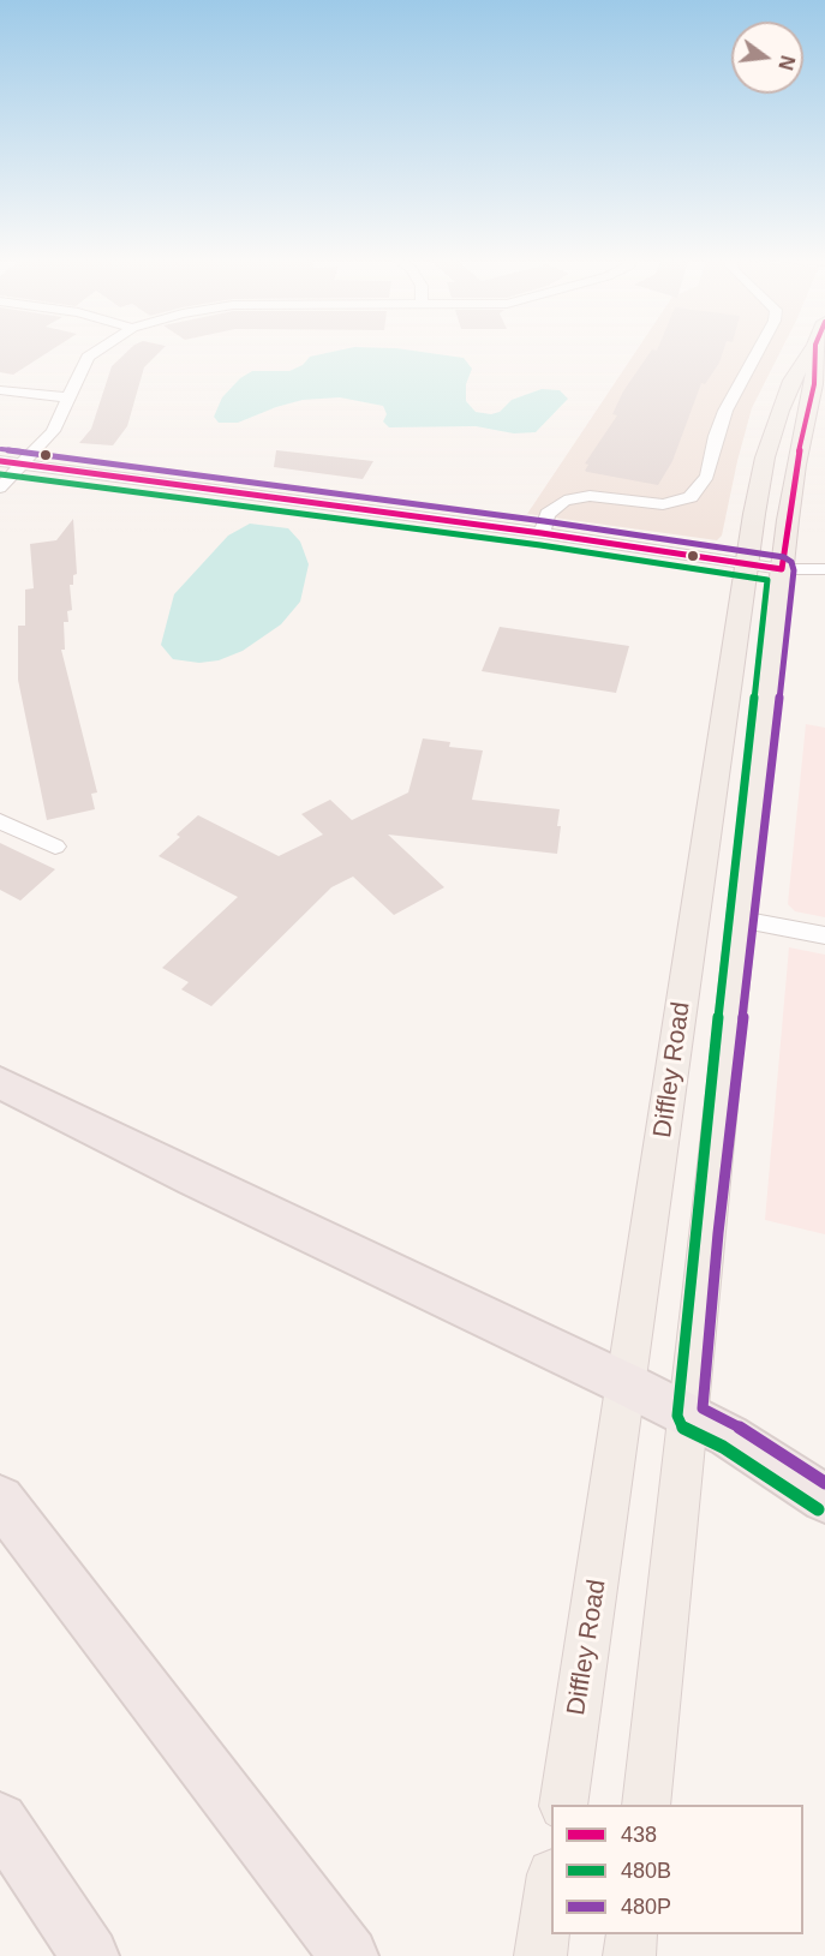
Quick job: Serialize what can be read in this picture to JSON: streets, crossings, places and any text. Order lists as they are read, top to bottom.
{
  "streets": {
    "main road": ["Diffley Road"]
  },
  "lines": ["transit line 438", "transit line 480P", "transit line 480B"],
  "legend": ["438", "480B", "480P"],
  "north": "right"
}
